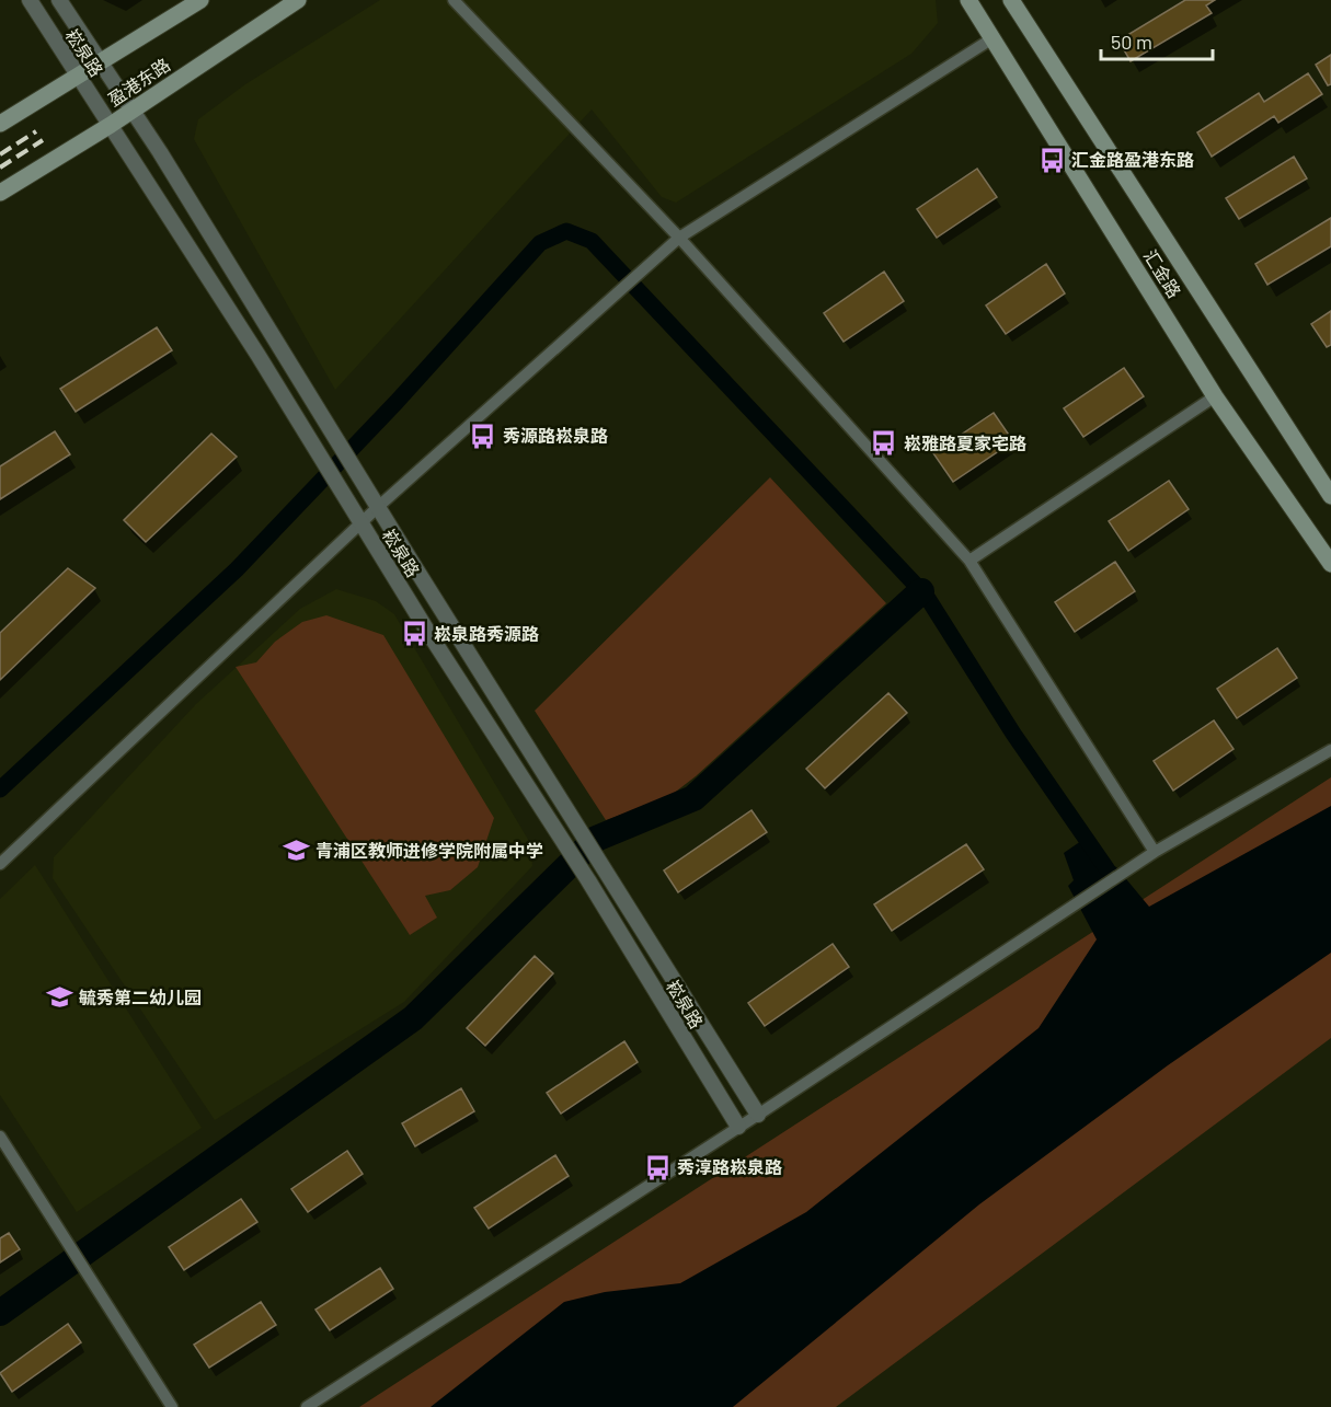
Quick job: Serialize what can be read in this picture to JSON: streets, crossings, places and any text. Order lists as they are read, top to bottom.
{
  "streets": {
    "main road": ["盈港东路", "汇金路"],
    "street": ["崧泉路"]
  },
  "crossings": [
    ["崧泉路", "盈港东路"]
  ],
  "places": {
    "bus stop": [
      "汇金路盈港东路",
      "秀源路崧泉路",
      "崧雅路夏家宅路",
      "崧泉路秀源路",
      "秀淳路崧泉路"
    ],
    "school or university": ["青浦区教师进修学院附属中学", "毓秀第二幼儿园"]
  },
  "scale_bar": "50 m"
}
